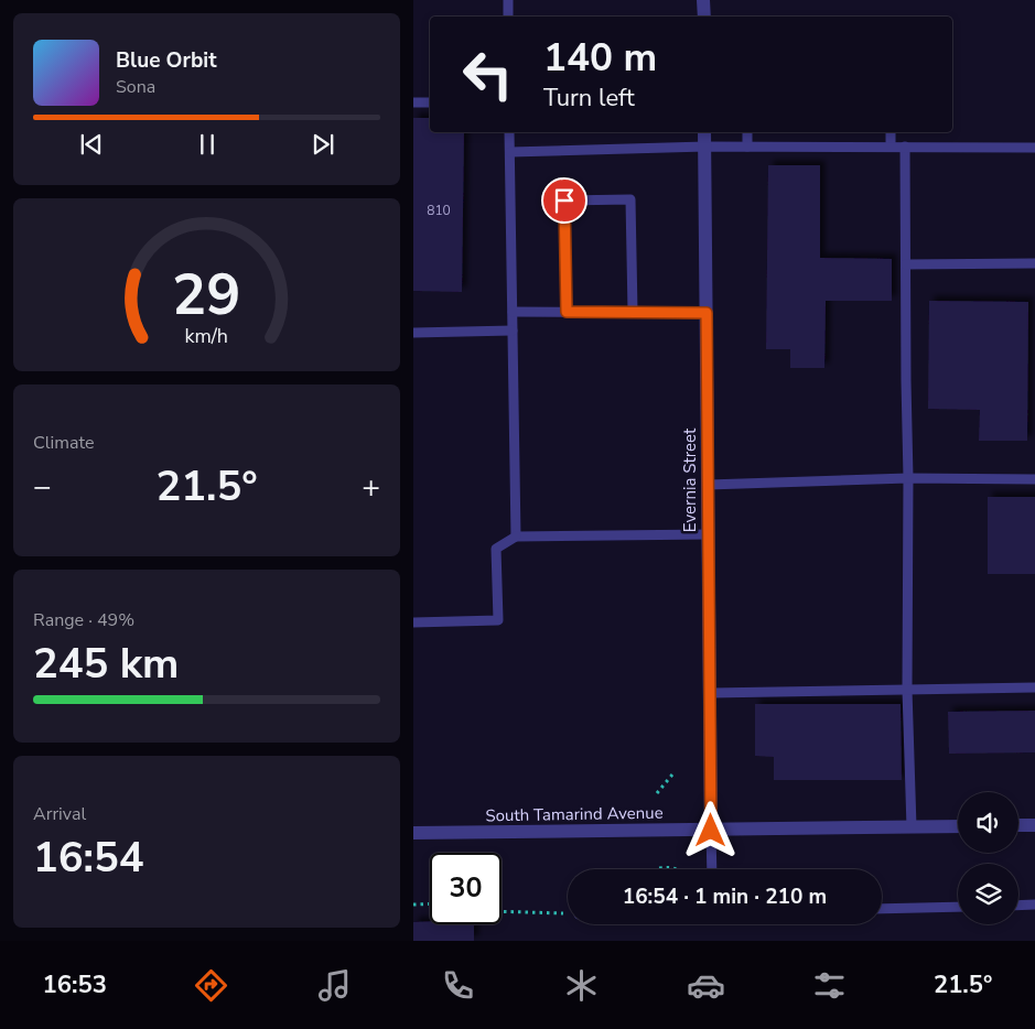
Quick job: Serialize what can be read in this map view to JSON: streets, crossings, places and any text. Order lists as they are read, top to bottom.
{
  "streets": {
    "street": ["Evernia Street", "South Tamarind Avenue"]
  },
  "crossings": [
    ["Evernia Street", "South Tamarind Avenue"]
  ],
  "house_numbers": ["810"],
  "page": {
    "turn": ["140 m", "Turn left"],
    "song": ["Blue Orbit", "Sona"],
    "tile": [
      "Climate",
      ["Range · 49%", "245 km"],
      ["Arrival", "16:54"]
    ],
    "heat": ["−", "21.5°", "+"],
    "limit": "30",
    "trip": "16:54 · 1 min · 210 m",
    "tabs": ["16:53", "21.5°"],
    "gauge": ["29", "km/h"]
  }
}
